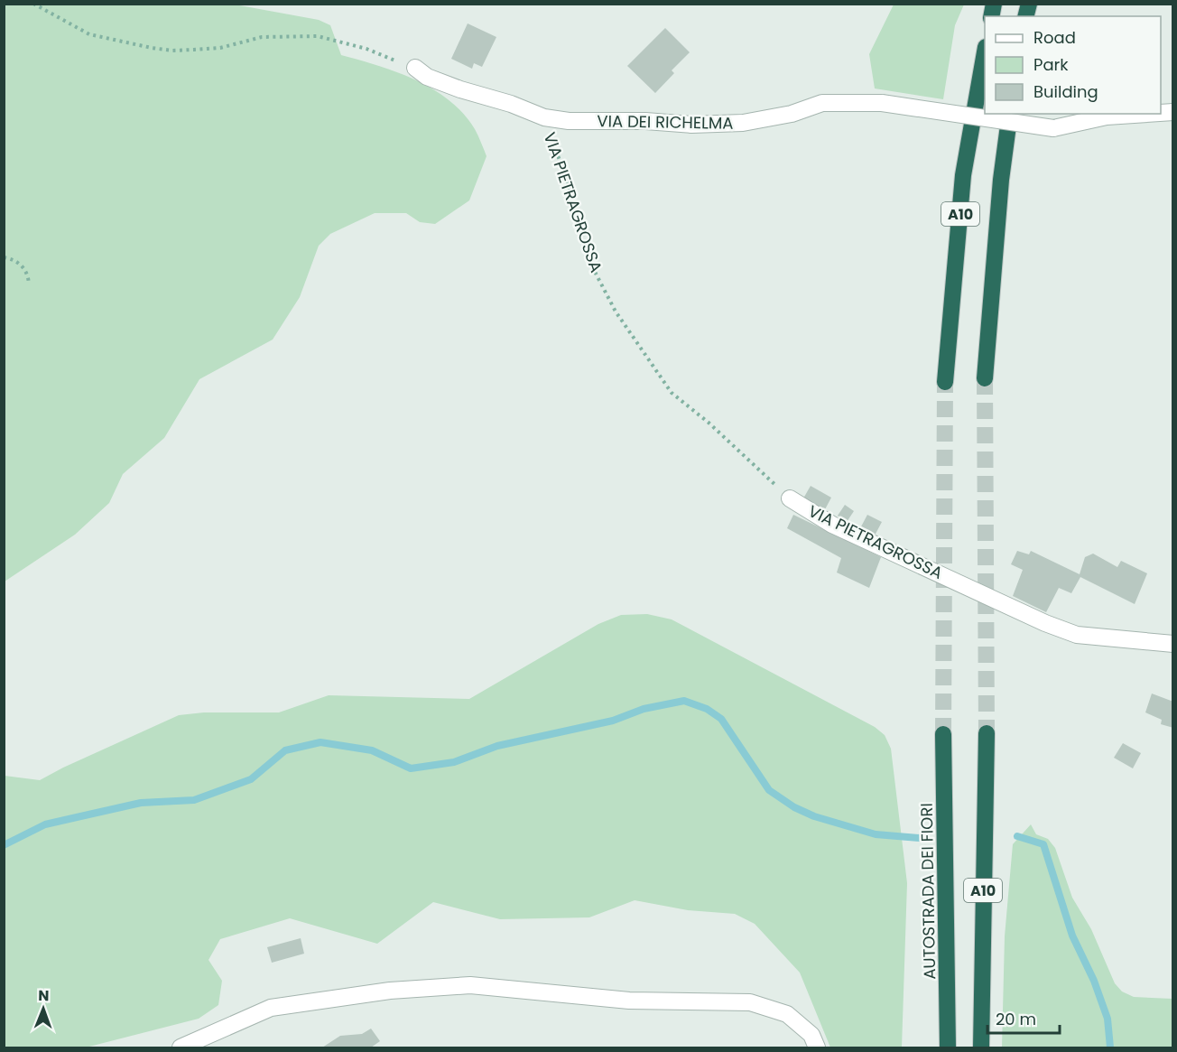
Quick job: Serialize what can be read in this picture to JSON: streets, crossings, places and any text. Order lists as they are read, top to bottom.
{
  "streets": {
    "highway": ["A10", "AUTOSTRADA DEI FIORI"],
    "street": ["VIA DEI RICHELMA", "VIA PIETRAGROSSA"]
  },
  "crossings": [
    ["VIA DEI RICHELMA", "VIA PIETRAGROSSA"]
  ],
  "legend": ["Road", "Park", "Building"],
  "scale_bar": "20 m",
  "north": "top"
}
